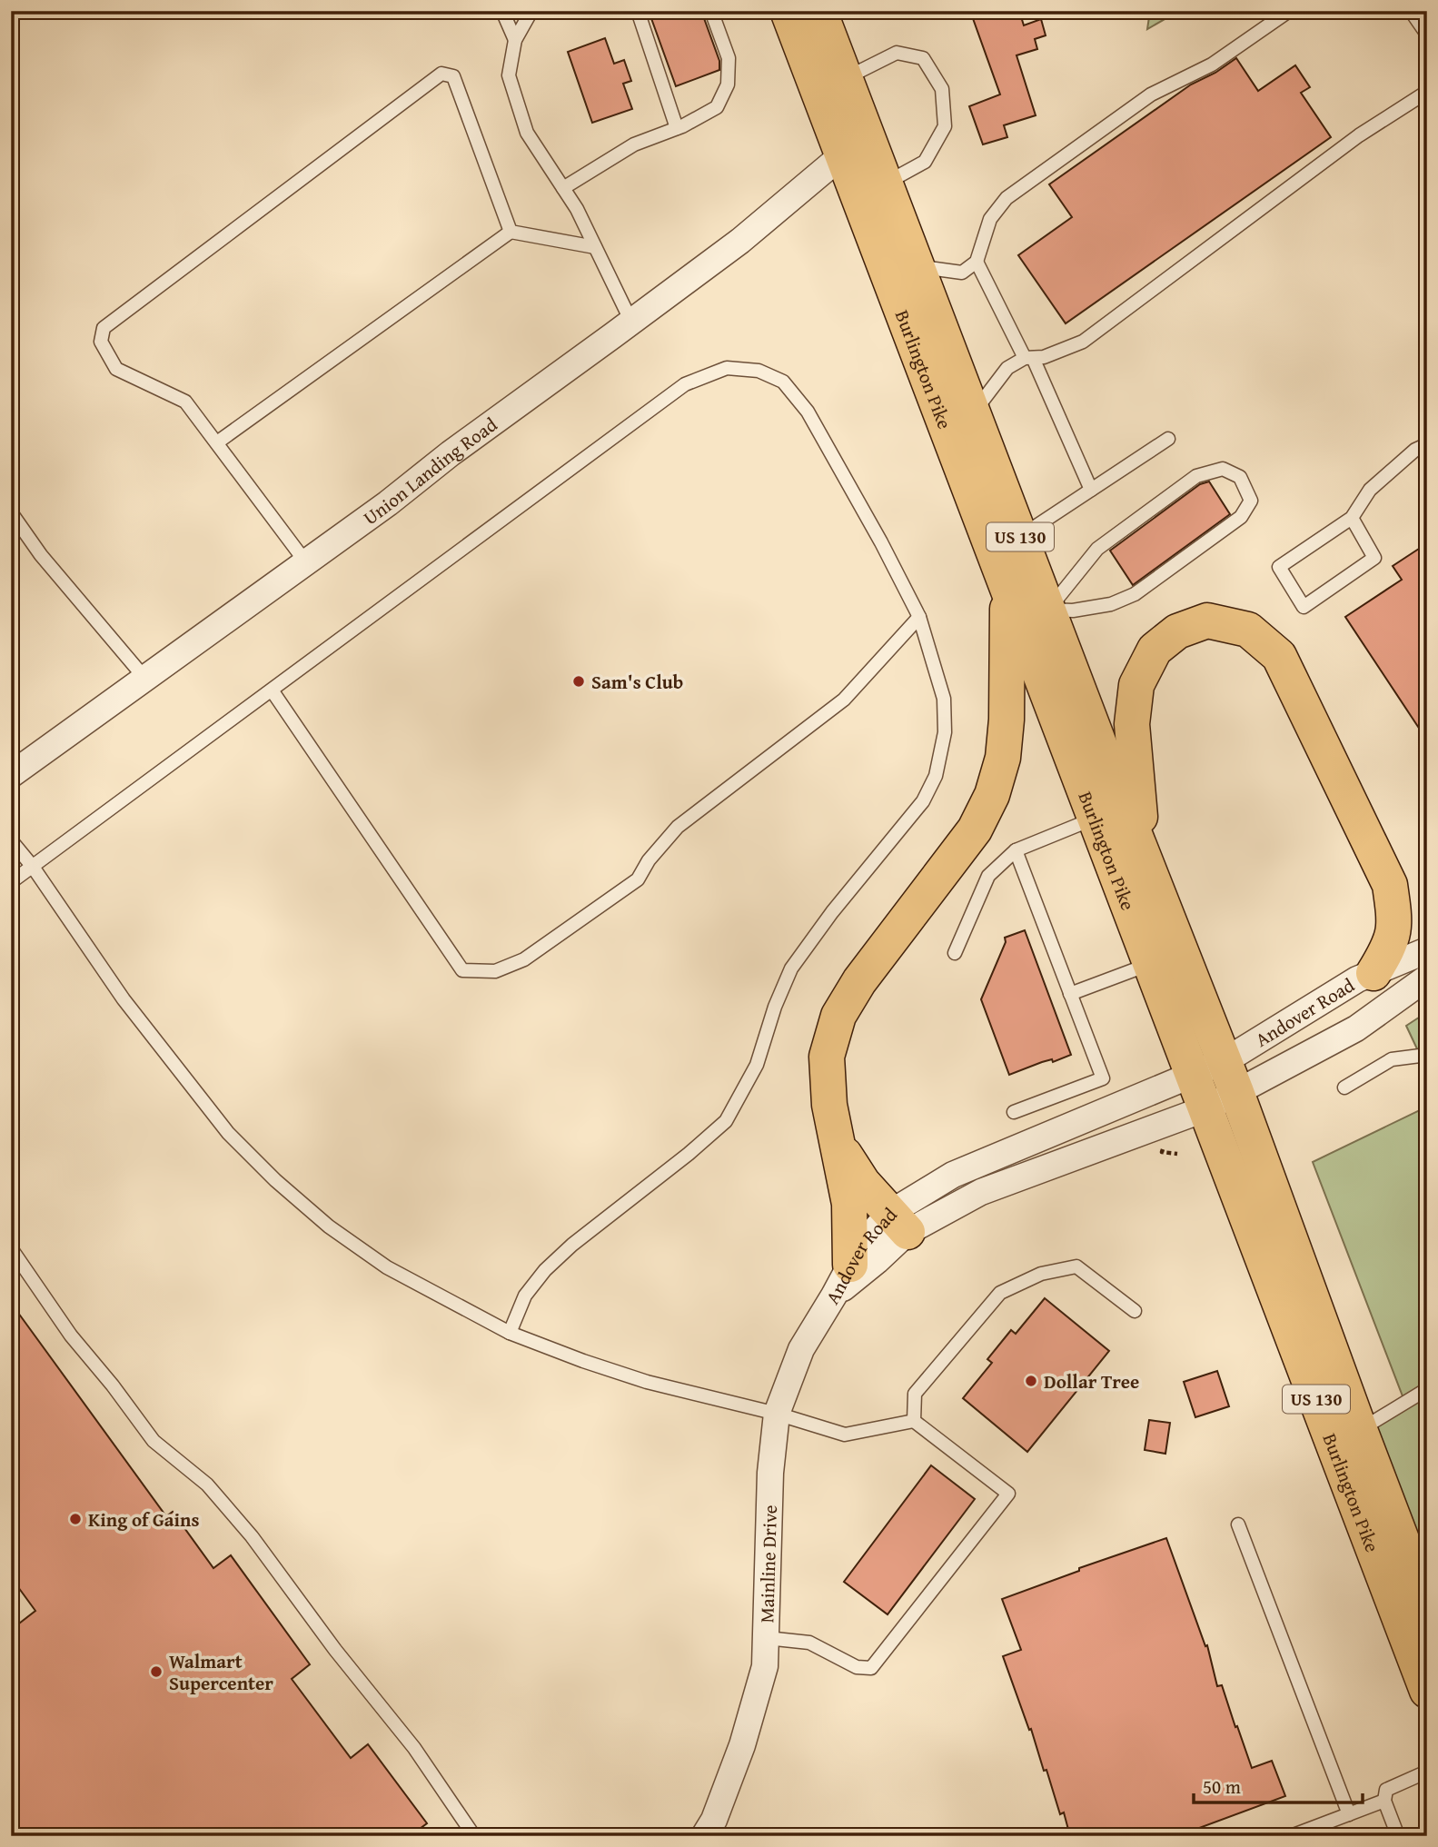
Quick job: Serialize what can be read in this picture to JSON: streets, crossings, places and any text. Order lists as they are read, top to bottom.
{
  "streets": {
    "highway": ["Burlington Pike", "US 130"],
    "street": ["Union Landing Road", "Andover Road", "Mainline Drive"]
  },
  "crossings": [
    ["Burlington Pike", "Union Landing Road"],
    ["Burlington Pike", "Andover Road"],
    ["Andover Road", "Mainline Drive"]
  ],
  "places": [
    "Sam's Club",
    "Dollar Tree",
    "King of Gains",
    "Walmart Supercenter"
  ],
  "scale_bar": "50 m"
}
